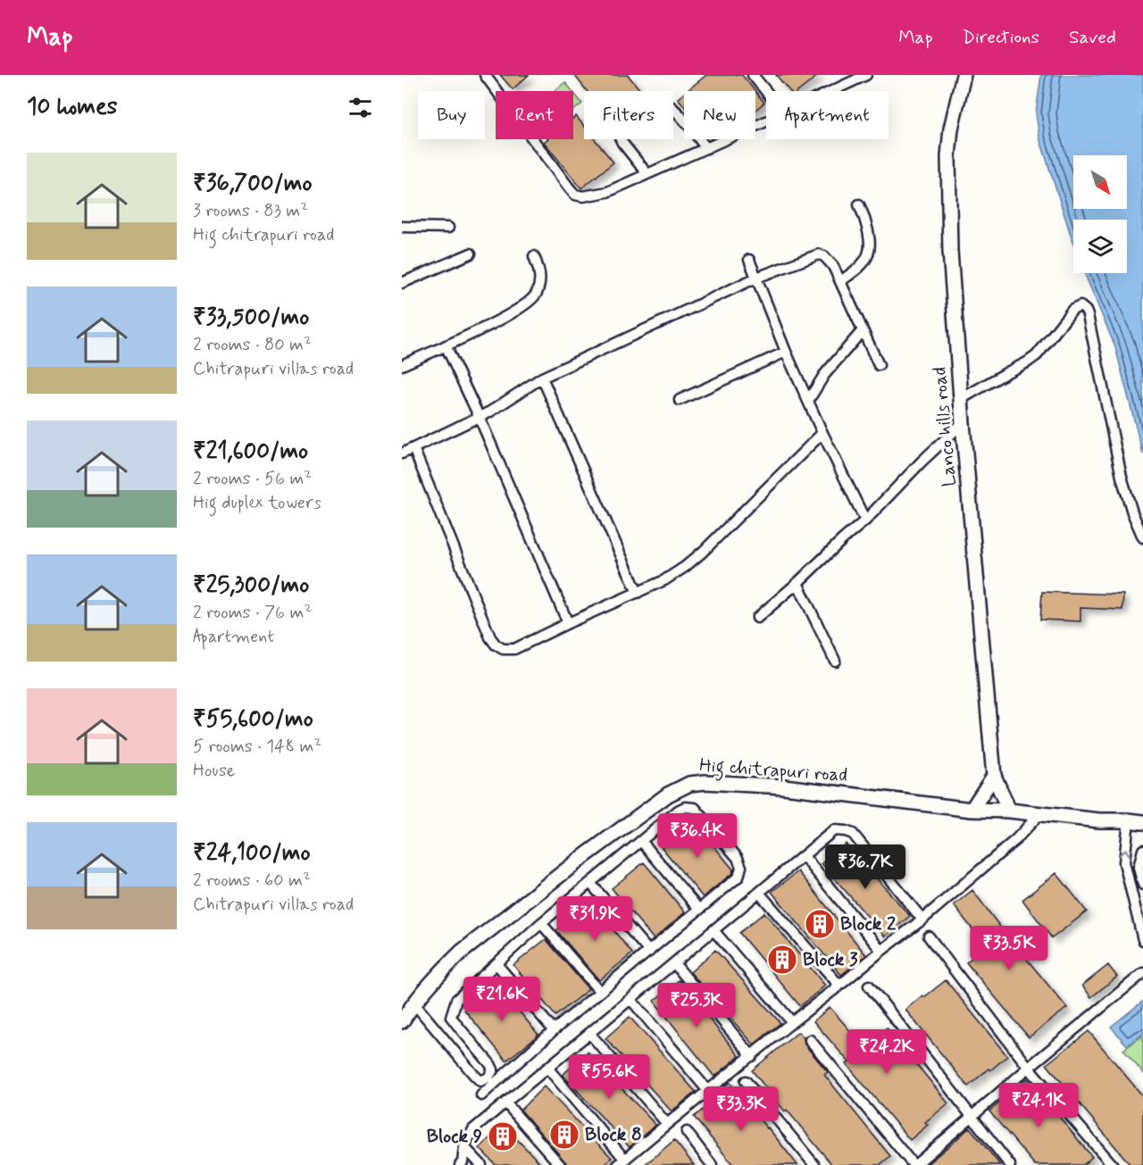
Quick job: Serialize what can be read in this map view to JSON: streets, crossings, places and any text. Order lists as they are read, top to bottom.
{
  "streets": {
    "street": ["Lanco hills road", "Hig chitrapuri road"]
  },
  "crossings": [
    ["Lanco hills road", "Hig chitrapuri road"]
  ],
  "places": {
    "building": [
      "Block 2",
      "Block 3",
      "Block 8",
      "Block 9"
    ]
  },
  "north": "bottom right",
  "page": {
    "header": "Map",
    "nav": ["Map", "Directions", "Saved"],
    "heading": "10 homes",
    "chip": [
      "Buy",
      "Rent",
      "Filters",
      "New",
      "Apartment"
    ],
    "list": [
      {
        "name": "₹36,700/mo",
        "note": "3 rooms · 83 m² · Hig chitrapuri road"
      },
      {
        "name": "₹33,500/mo",
        "note": "2 rooms · 80 m² · Chitrapuri villas road"
      },
      {
        "name": "₹21,600/mo",
        "note": "2 rooms · 56 m² · Hig duplex towers"
      },
      {
        "name": "₹25,300/mo",
        "note": "2 rooms · 76 m² · Apartment"
      },
      {
        "name": "₹55,600/mo",
        "note": "5 rooms · 148 m² · House"
      },
      {
        "name": "₹24,100/mo",
        "note": "2 rooms · 60 m² · Chitrapuri villas road"
      }
    ],
    "price": [
      "₹36.4K",
      "₹36.7K",
      "₹31.9K",
      "₹33.5K",
      "₹21.6K",
      "₹25.3K",
      "₹24.2K",
      "₹55.6K",
      "₹24.1K",
      "₹33.3K"
    ]
  }
}
